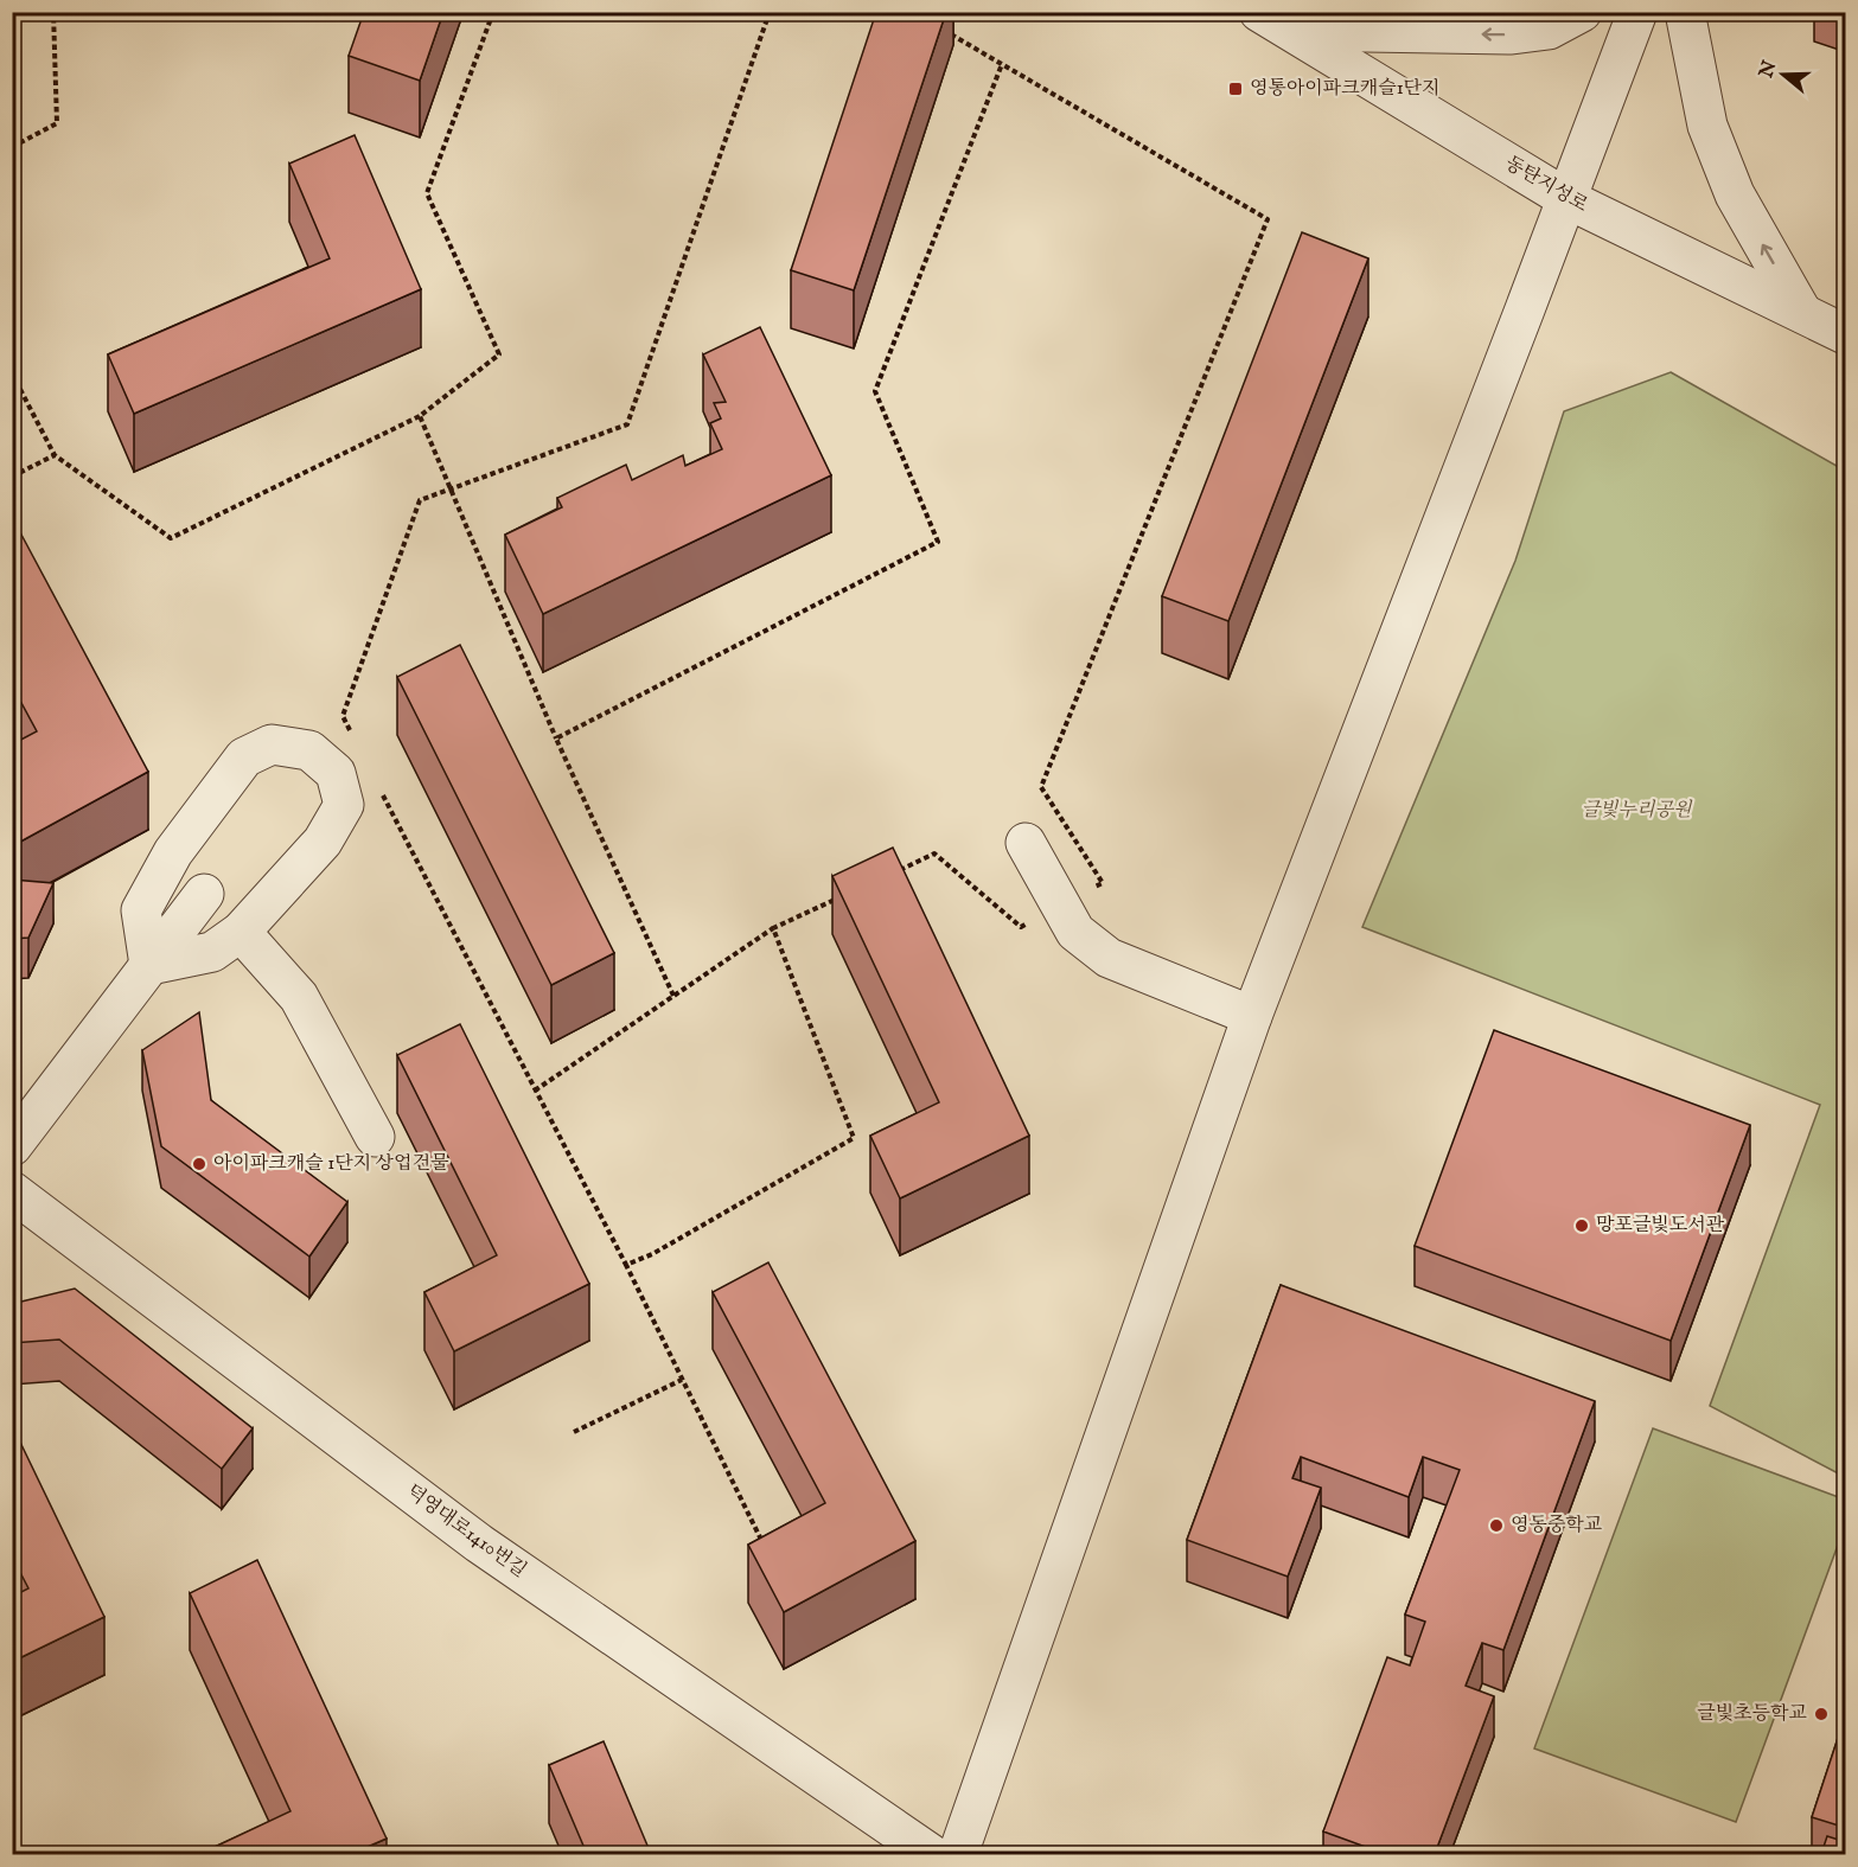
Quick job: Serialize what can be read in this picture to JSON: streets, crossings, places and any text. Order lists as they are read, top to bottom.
{
  "streets": {
    "street": ["동탄지성로", "덕영대로1410번길"]
  },
  "parks": ["글빛누리공원"],
  "places": {
    "transit": ["영통아이파크캐슬1단지"],
    "other": [
      "아이파크캐슬 1단지 상업건물",
      "망포글빛도서관",
      "영동중학교",
      "글빛초등학교"
    ]
  },
  "north": "left"
}
